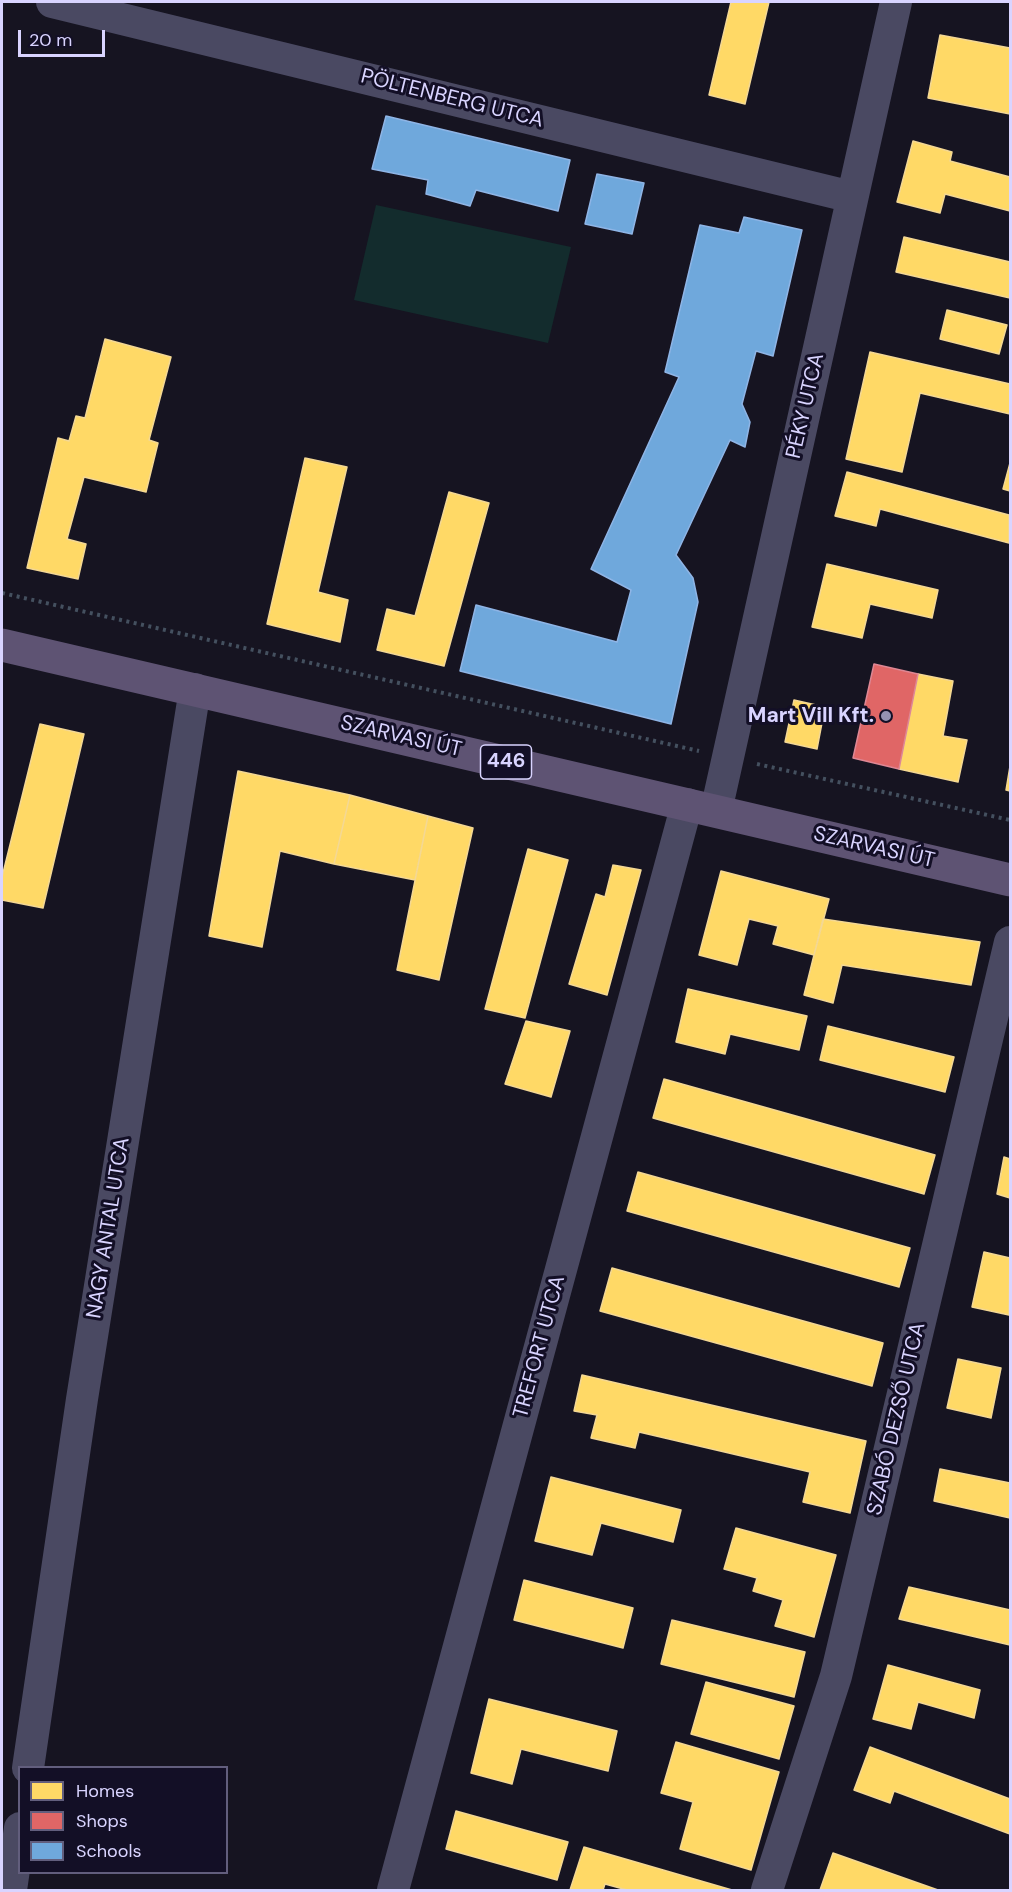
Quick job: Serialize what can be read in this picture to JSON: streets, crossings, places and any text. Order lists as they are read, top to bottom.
{
  "streets": {
    "main road": ["SZARVASI ÚT", "446"],
    "street": [
      "PÖLTENBERG UTCA",
      "PÉKY UTCA",
      "NAGY ANTAL UTCA",
      "TREFORT UTCA",
      "SZABÓ DEZSŐ UTCA"
    ]
  },
  "crossings": [
    ["PÖLTENBERG UTCA", "PÉKY UTCA"],
    ["PÉKY UTCA", "SZARVASI ÚT"],
    ["PÉKY UTCA", "TREFORT UTCA"],
    ["SZARVASI ÚT", "NAGY ANTAL UTCA"],
    ["SZARVASI ÚT", "TREFORT UTCA"]
  ],
  "places": ["Mart Vill Kft."],
  "legend": ["Homes", "Shops", "Schools"],
  "scale_bar": "20 m"
}
